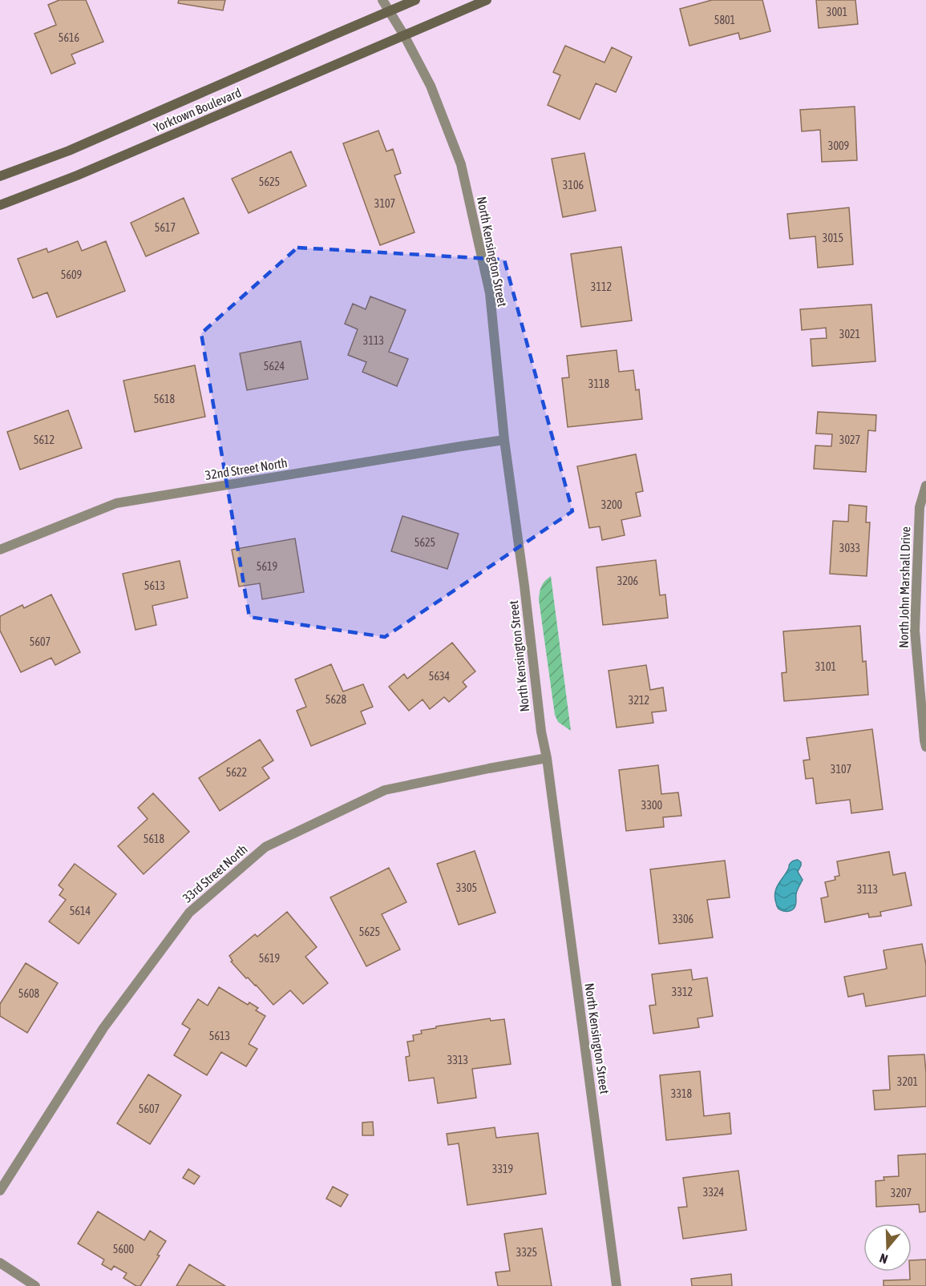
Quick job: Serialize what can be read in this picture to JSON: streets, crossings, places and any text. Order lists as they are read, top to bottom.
{
  "streets": {
    "street": [
      "Yorktown Boulevard",
      "North Kensington Street",
      "32nd Street North",
      "North John Marshall Drive",
      "33rd Street North"
    ]
  },
  "crossings": [
    ["Yorktown Boulevard", "North Kensington Street"],
    ["North Kensington Street", "32nd Street North"],
    ["North Kensington Street", "33rd Street North"]
  ],
  "house_numbers": [
    "3001",
    "5801",
    "5616",
    "3009",
    "5625",
    "3106",
    "3107",
    "5617",
    "3015",
    "5609",
    "3112",
    "3021",
    "3113",
    "5624",
    "3118",
    "5618",
    "5612",
    "3027",
    "3200",
    "5625",
    "3033",
    "5619",
    "3206",
    "5613",
    "5607",
    "3101",
    "5634",
    "5628",
    "3212",
    "3107",
    "5622",
    "3300",
    "5618",
    "3305",
    "3113",
    "5614",
    "3306",
    "5625",
    "5619",
    "3312",
    "5608",
    "5613",
    "3313",
    "3201",
    "3318",
    "5607",
    "3319",
    "3324",
    "3207",
    "5600",
    "3325"
  ],
  "north": "bottom"
}
